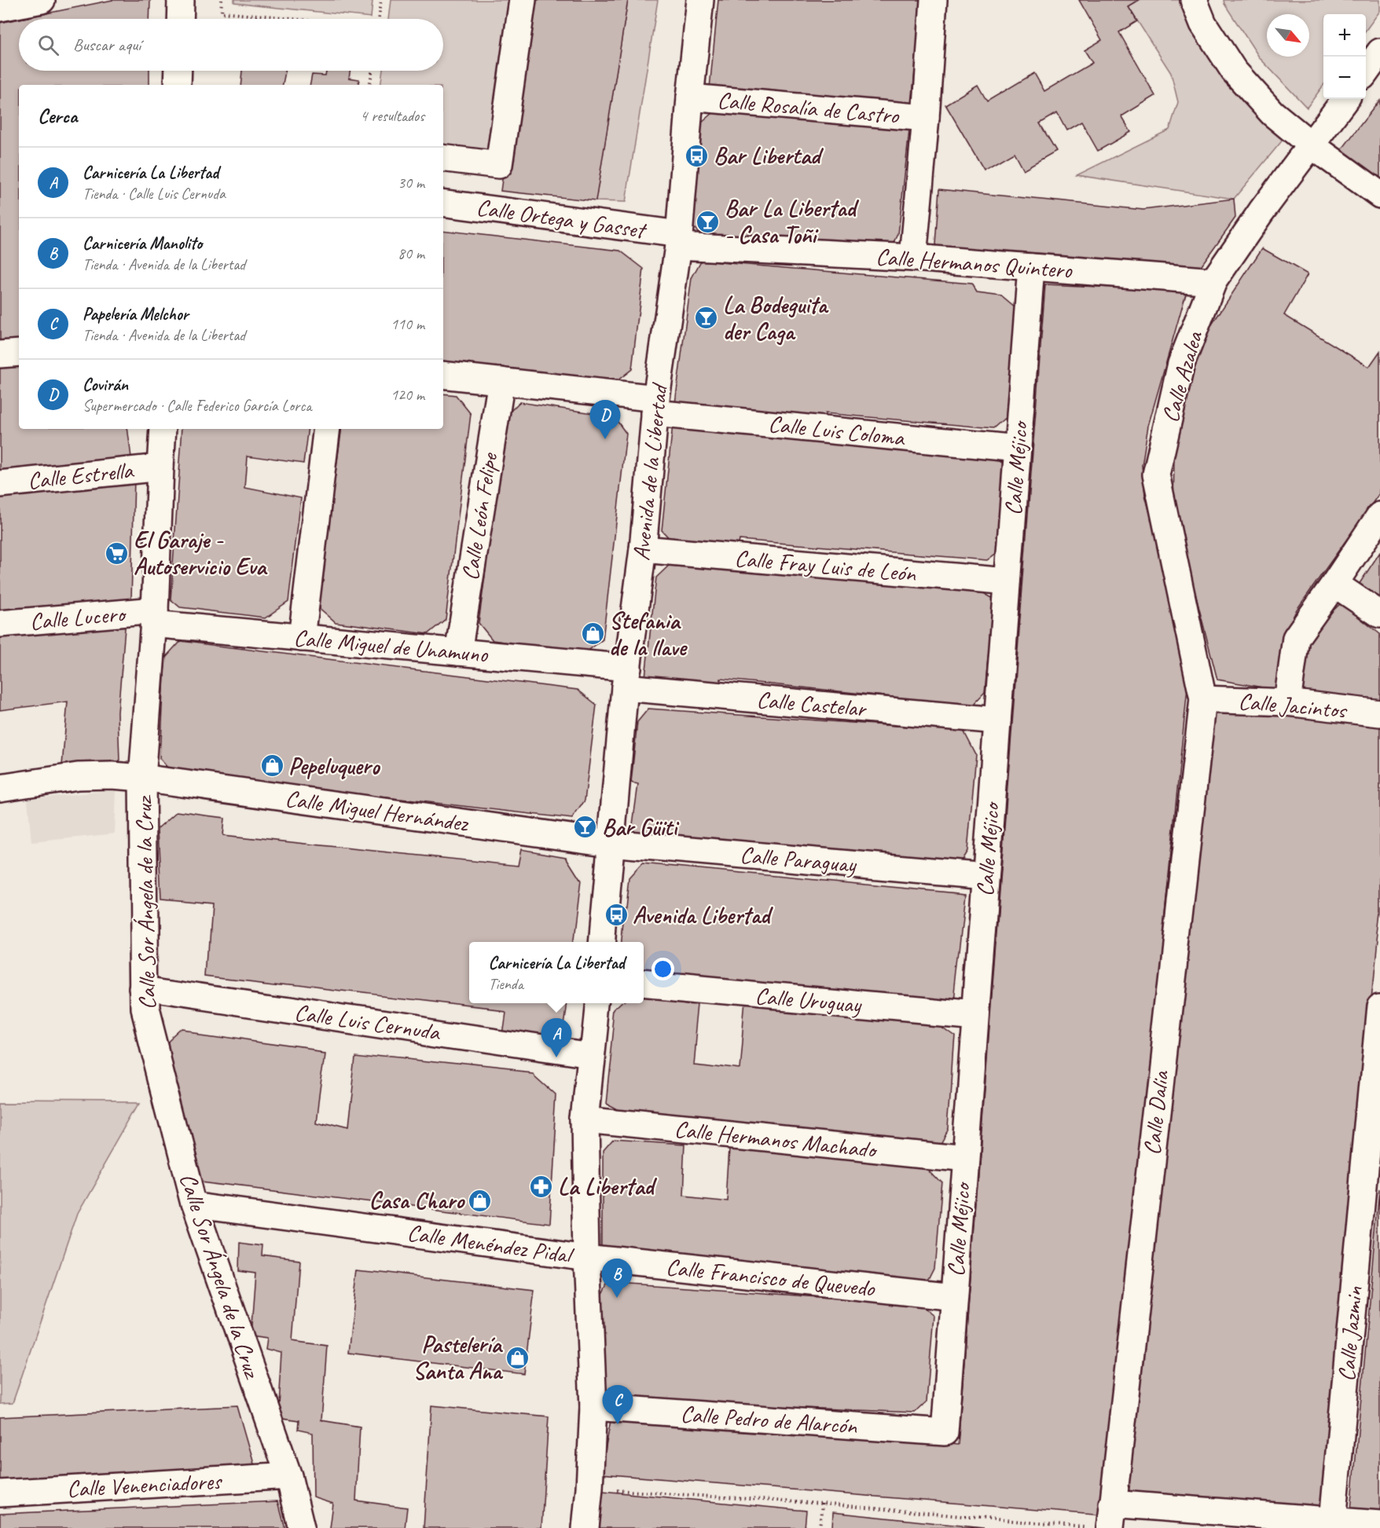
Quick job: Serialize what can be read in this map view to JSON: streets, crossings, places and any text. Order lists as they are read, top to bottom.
{
  "streets": {
    "street": [
      "Calle Rosalía de Castro",
      "Calle Ortega y Gasset",
      "Calle Hermanos Quintero",
      "Calle Azalea",
      "Calle Luis Coloma",
      "Calle Méjico",
      "Avenida de la Libertad",
      "Calle Estrella",
      "Calle León Felipe",
      "Calle Fray Luis de León",
      "Calle Lucero",
      "Calle Miguel de Unamuno",
      "Calle Castelar",
      "Calle Jacintos",
      "Calle Miguel Hernández",
      "Calle Paraguay",
      "Calle Sor Ángela de la Cruz",
      "Calle Uruguay",
      "Calle Luis Cernuda",
      "Calle Dalia",
      "Calle Hermanos Machado",
      "Calle Menéndez Pidal",
      "Calle Francisco de Quevedo",
      "Calle Jazmin",
      "Calle Pedro de Alarcón",
      "Calle Venenciadores"
    ]
  },
  "crossings": [
    ["Calle Rosalía de Castro", "Avenida de la Libertad"],
    ["Calle Ortega y Gasset", "Calle Hermanos Quintero"],
    ["Calle Ortega y Gasset", "Avenida de la Libertad"],
    ["Calle Hermanos Quintero", "Calle Azalea"],
    ["Calle Hermanos Quintero", "Calle Méjico"],
    ["Calle Hermanos Quintero", "Avenida de la Libertad"],
    ["Calle Azalea", "Calle Jacintos"],
    ["Calle Azalea", "Calle Dalia"],
    ["Calle Luis Coloma", "Calle Méjico"],
    ["Calle Luis Coloma", "Avenida de la Libertad"],
    ["Calle Luis Coloma", "Calle León Felipe"],
    ["Calle Méjico", "Calle Fray Luis de León"],
    ["Calle Méjico", "Calle Castelar"],
    ["Calle Méjico", "Calle Paraguay"],
    ["Calle Méjico", "Calle Uruguay"],
    ["Calle Méjico", "Calle Hermanos Machado"],
    ["Calle Méjico", "Calle Francisco de Quevedo"],
    ["Calle Méjico", "Calle Pedro de Alarcón"],
    ["Avenida de la Libertad", "Calle Fray Luis de León"],
    ["Avenida de la Libertad", "Calle Miguel de Unamuno"],
    ["Avenida de la Libertad", "Calle Castelar"],
    ["Avenida de la Libertad", "Calle Miguel Hernández"],
    ["Avenida de la Libertad", "Calle Paraguay"],
    ["Calle Estrella", "Calle Sor Ángela de la Cruz"],
    ["Calle León Felipe", "Calle Miguel de Unamuno"],
    ["Calle Lucero", "Calle Miguel de Unamuno"],
    ["Calle Lucero", "Calle Sor Ángela de la Cruz"],
    ["Calle Miguel de Unamuno", "Calle Castelar"],
    ["Calle Miguel de Unamuno", "Calle Sor Ángela de la Cruz"],
    ["Calle Jacintos", "Calle Dalia"],
    ["Calle Miguel Hernández", "Calle Paraguay"],
    ["Calle Miguel Hernández", "Calle Sor Ángela de la Cruz"],
    ["Calle Sor Ángela de la Cruz", "Calle Luis Cernuda"],
    ["Calle Sor Ángela de la Cruz", "Calle Menéndez Pidal"],
    ["Calle Sor Ángela de la Cruz", "Calle Venenciadores"],
    ["Calle Menéndez Pidal", "Calle Francisco de Quevedo"]
  ],
  "places": {
    "bus stop": ["Bar Libertad", "Avenida Libertad"],
    "bar": ["Bar La Libertad - Casa Toñi", "La Bodeguita der Caga", "Bar Güiti"],
    "supermarket": ["El Garaje - Autoservicio Eva"],
    "shop": [
      "Stefania de la llave",
      "Pepeluquero",
      "Casa Charo",
      "Pastelería Santa Ana"
    ],
    "pharmacy": ["La Libertad"]
  },
  "north": "bottom right",
  "page": {
    "map_buttons": ["+", "−"],
    "search": "Buscar aquí",
    "heading": ["Cerca", "4 resultados"],
    "list": [
      {
        "mark": "A",
        "name": "Carnicería La Libertad",
        "note": "Tienda · Calle Luis Cernuda",
        "value": "30 m"
      },
      {
        "mark": "B",
        "name": "Carnicería Manolito",
        "note": "Tienda · Avenida de la Libertad",
        "value": "80 m"
      },
      {
        "mark": "C",
        "name": "Papelería Melchor",
        "note": "Tienda · Avenida de la Libertad",
        "value": "110 m"
      },
      {
        "mark": "D",
        "name": "Covirán",
        "note": "Supermercado · Calle Federico García Lorca",
        "value": "120 m"
      }
    ],
    "pins": [
      "D",
      "A",
      "B",
      "C"
    ],
    "popup": ["Carnicería La Libertad", "Tienda"]
  }
}
